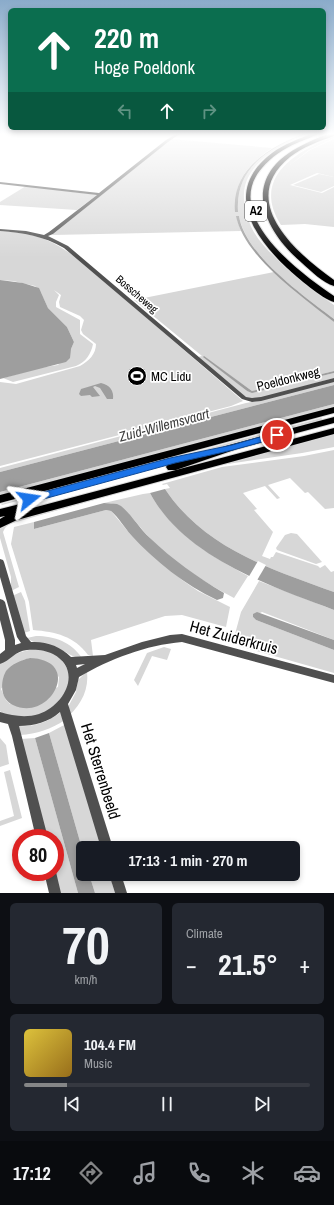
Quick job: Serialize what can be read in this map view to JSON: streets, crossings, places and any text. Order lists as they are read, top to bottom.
{
  "streets": {
    "highway": ["A2"],
    "street": [
      "Bosscheweg",
      "Poeldonkweg",
      "Het Zuiderkruis",
      "Het Sterrenbeeld"
    ]
  },
  "crossings": [
    ["Bosscheweg", "Poeldonkweg"]
  ],
  "water": ["Zuid-Willemsvaart"],
  "places": {
    "sports": ["MC Lidu"]
  },
  "page": {
    "turn": ["220 m", "Hoge Poeldonk"],
    "limit": "80",
    "trip": "17:13 · 1 min · 270 m",
    "tile": [
      ["70", "km/h"],
      "Climate"
    ],
    "heat": ["−", "21.5°", "+"],
    "song": ["104.4 FM", "Music"],
    "tabs": "17:12"
  }
}
